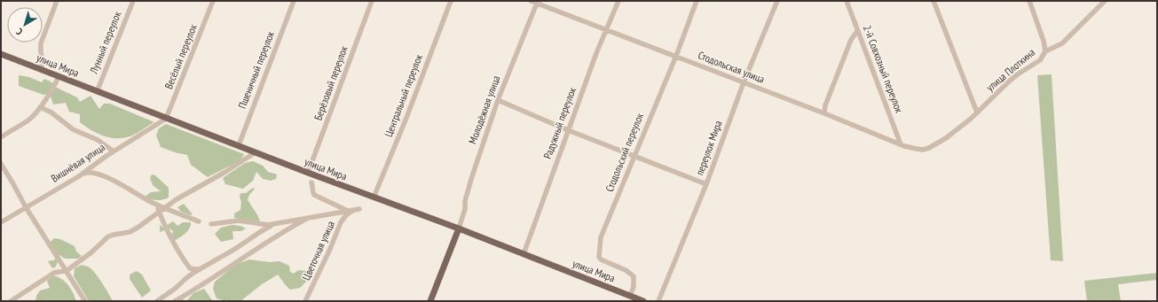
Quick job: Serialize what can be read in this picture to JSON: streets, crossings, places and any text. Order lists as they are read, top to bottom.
{
  "streets": {
    "main road": ["улица Мира"],
    "street": [
      "Лунный переулок",
      "Весёлый переулок",
      "Стодольская улица",
      "2-й Совхозный переулок",
      "Пшеничный переулок",
      "улица Плоткина",
      "Берёзовый переулок",
      "Центральный переулок",
      "Молодёжная улица",
      "Радужный переулок",
      "переулок Мира",
      "Стодольский переулок",
      "Вишнёвая улица",
      "Цветочная улица"
    ]
  },
  "crossings": [
    ["Лунный переулок", "улица Мира"],
    ["Весёлый переулок", "улица Мира"],
    ["Весёлый переулок", "Вишнёвая улица"],
    ["улица Мира", "Пшеничный переулок"],
    ["улица Мира", "Берёзовый переулок"],
    ["улица Мира", "Центральный переулок"],
    ["улица Мира", "Молодёжная улица"],
    ["улица Мира", "Радужный переулок"],
    ["улица Мира", "Стодольский переулок"],
    ["улица Мира", "Вишнёвая улица"],
    ["Стодольская улица", "2-й Совхозный переулок"],
    ["Стодольская улица", "улица Плоткина"],
    ["Стодольская улица", "Молодёжная улица"],
    ["Стодольская улица", "Радужный переулок"],
    ["Стодольская улица", "переулок Мира"],
    ["Стодольская улица", "Стодольский переулок"]
  ],
  "north": "bottom left"
}
